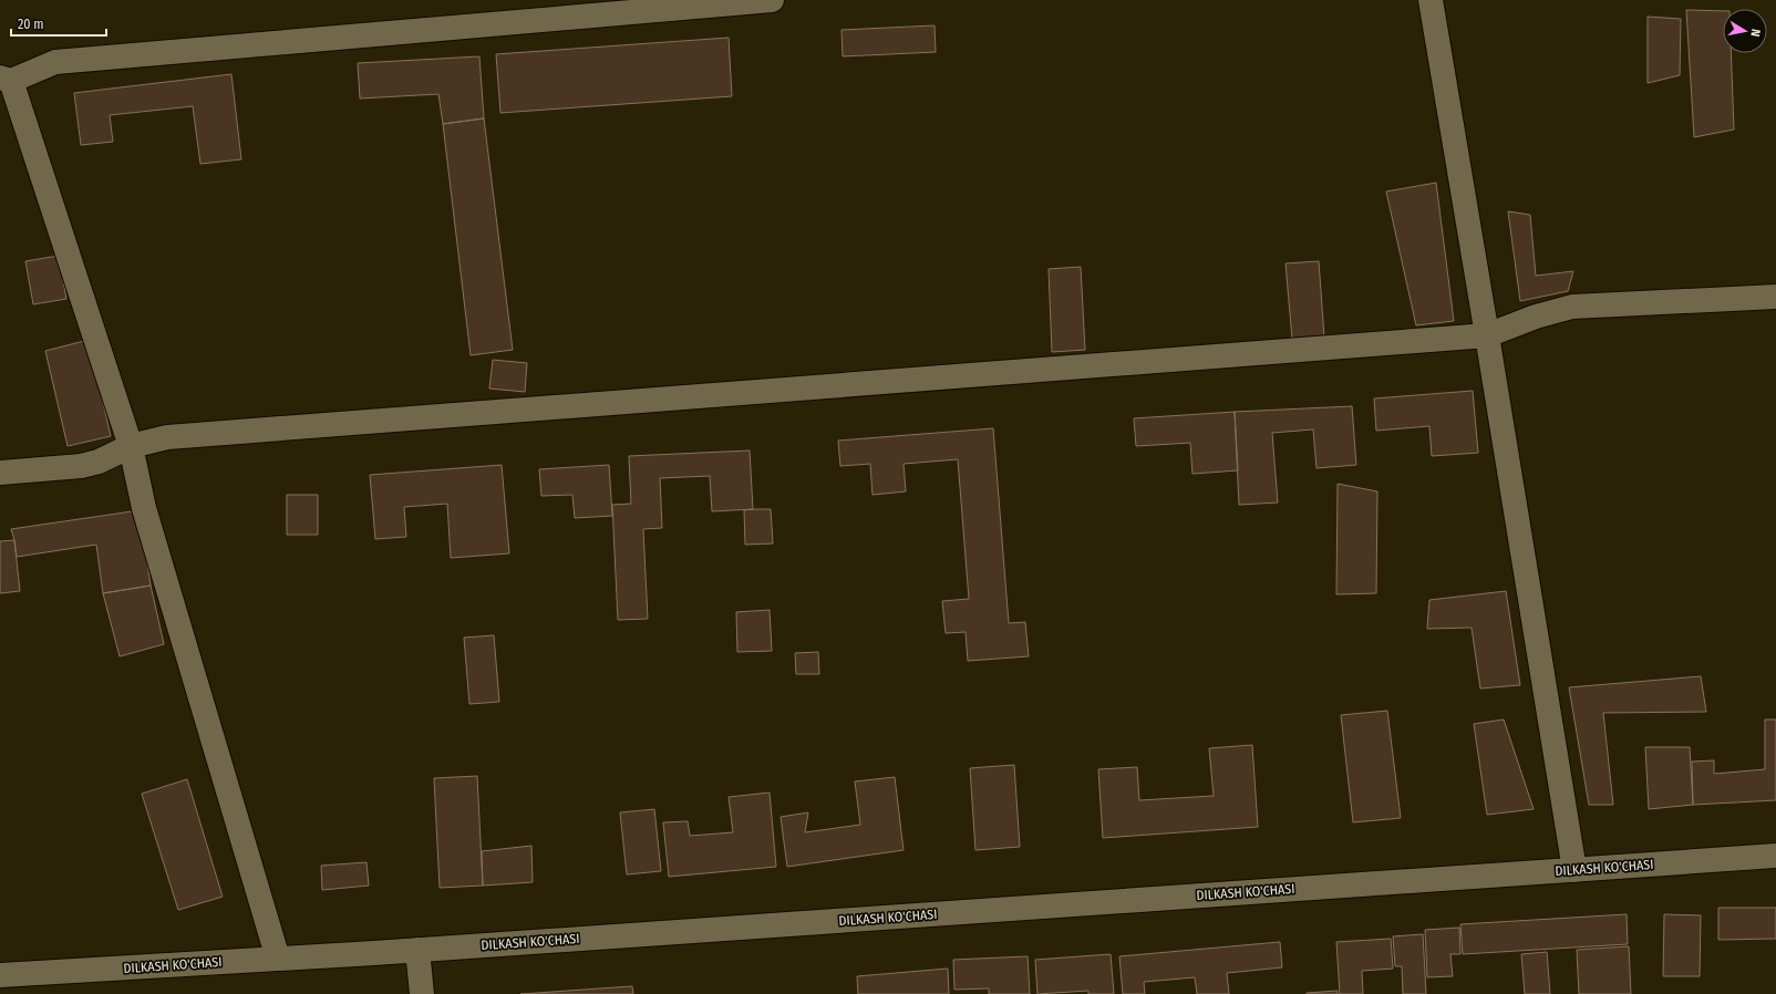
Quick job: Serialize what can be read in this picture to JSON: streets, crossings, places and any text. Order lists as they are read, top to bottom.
{
  "streets": {
    "street": ["DILKASH KO'CHASI"]
  },
  "scale_bar": "20 m",
  "north": "right"
}
